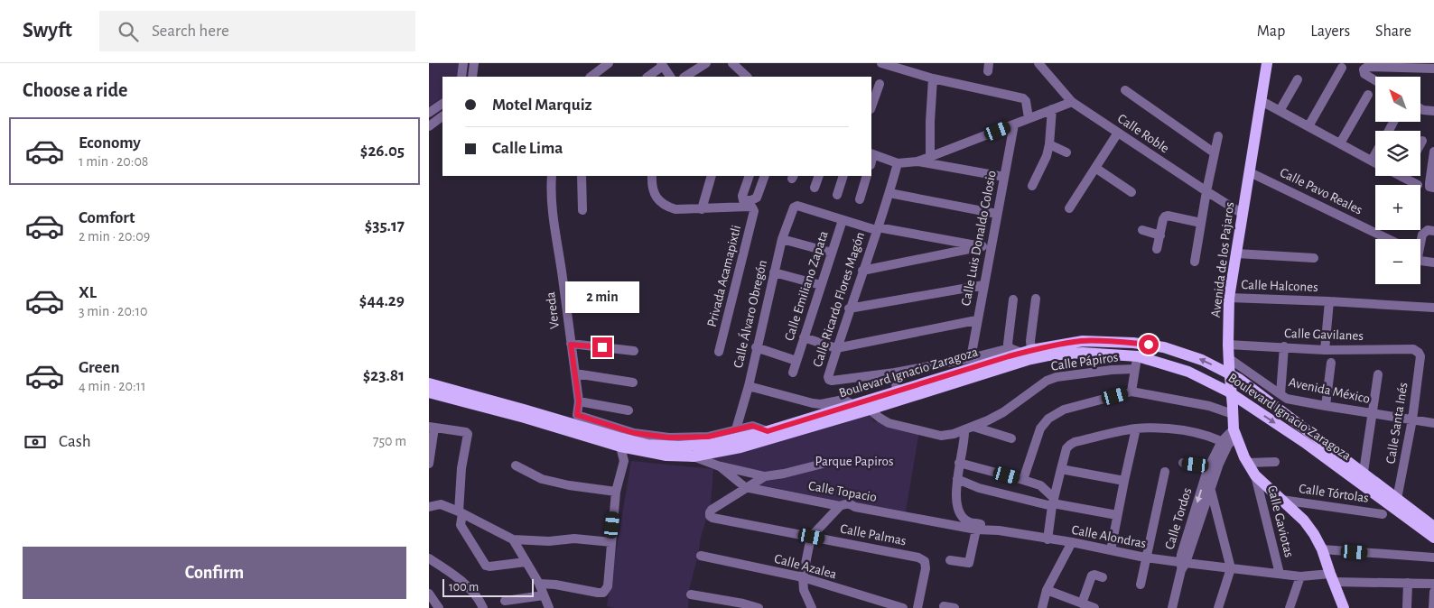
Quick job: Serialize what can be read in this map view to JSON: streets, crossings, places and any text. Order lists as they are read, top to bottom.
{
  "streets": {
    "main road": ["Avenida de los Pajaros", "Boulevard Ignacio Zaragoza"],
    "street": [
      "Calle Roble",
      "Calle Pavo Reales",
      "Calle Luis Donaldo Colosio",
      "Privada Acamapixtli",
      "Calle Emiliano Zapata",
      "Calle Halcones",
      "Calle Ricardo Flores Magón",
      "Vereda",
      "Calle Álvaro Obregón",
      "Calle Gavilanes",
      "Calle Pápiros",
      "Avenida México",
      "Calle Santa Inés",
      "Calle Topacio",
      "Calle Tórtolas",
      "Calle Tordos",
      "Calle Gaviotas",
      "Calle Palmas",
      "Calle Alondras",
      "Calle Azalea"
    ]
  },
  "crossings": [
    ["Calle Roble", "Avenida de los Pajaros"],
    ["Calle Pavo Reales", "Avenida de los Pajaros"],
    ["Calle Luis Donaldo Colosio", "Calle Ricardo Flores Magón"],
    ["Avenida de los Pajaros", "Calle Halcones"],
    ["Avenida de los Pajaros", "Calle Gavilanes"],
    ["Avenida de los Pajaros", "Avenida México"],
    ["Avenida de los Pajaros", "Calle Tórtolas"],
    ["Avenida de los Pajaros", "Calle Tordos"],
    ["Avenida de los Pajaros", "Calle Gaviotas"],
    ["Calle Emiliano Zapata", "Calle Álvaro Obregón"],
    ["Calle Halcones", "Calle Gavilanes"],
    ["Vereda", "Calle Álvaro Obregón"],
    ["Calle Gavilanes", "Calle Santa Inés"],
    ["Calle Pápiros", "Boulevard Ignacio Zaragoza"],
    ["Boulevard Ignacio Zaragoza", "Calle Santa Inés"],
    ["Avenida México", "Calle Santa Inés"],
    ["Calle Topacio", "Calle Palmas"],
    ["Calle Topacio", "Calle Alondras"],
    ["Calle Tordos", "Calle Alondras"],
    ["Calle Gaviotas", "Calle Alondras"]
  ],
  "parks": ["Parque Papiros"],
  "scale_bar": "100 m",
  "north": "top left",
  "page": {
    "header": "Swyft",
    "search": "Search here",
    "nav": ["Map", "Layers", "Share"],
    "heading": "Choose a ride",
    "map_buttons": ["+", "−"],
    "banner": ["Motel Marquiz", "Calle Lima"],
    "list": [
      {
        "name": "Economy",
        "note": "1 min · 20:08",
        "value": "$26.05"
      },
      {
        "name": "Comfort",
        "note": "2 min · 20:09",
        "value": "$35.17"
      },
      {
        "name": "XL",
        "note": "3 min · 20:10",
        "value": "$44.29"
      },
      {
        "name": "Green",
        "note": "4 min · 20:11",
        "value": "$23.81"
      }
    ],
    "bubble": "2 min",
    "pay": ["Cash", "750 m"],
    "buttons": "Confirm",
    "scale": "100 m"
  }
}
